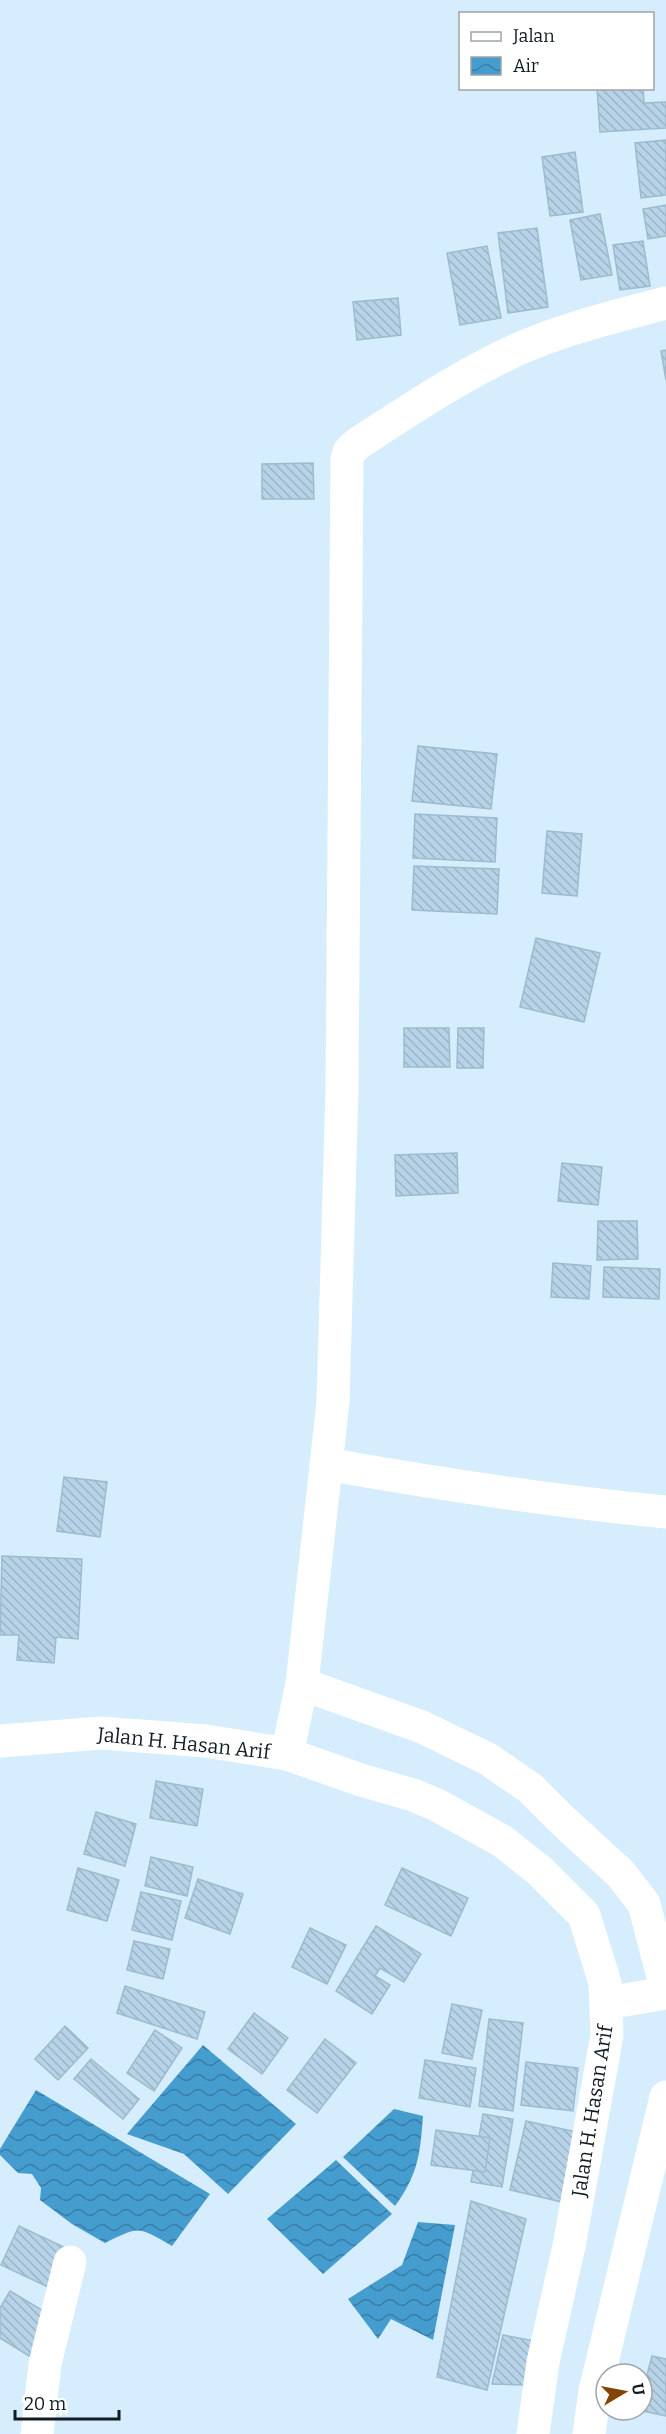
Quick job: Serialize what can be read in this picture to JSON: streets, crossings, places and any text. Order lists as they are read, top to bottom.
{
  "streets": {
    "street": ["Jalan H. Hasan Arif"]
  },
  "legend": ["Jalan", "Air"],
  "scale_bar": "20 m",
  "north": "right"
}
